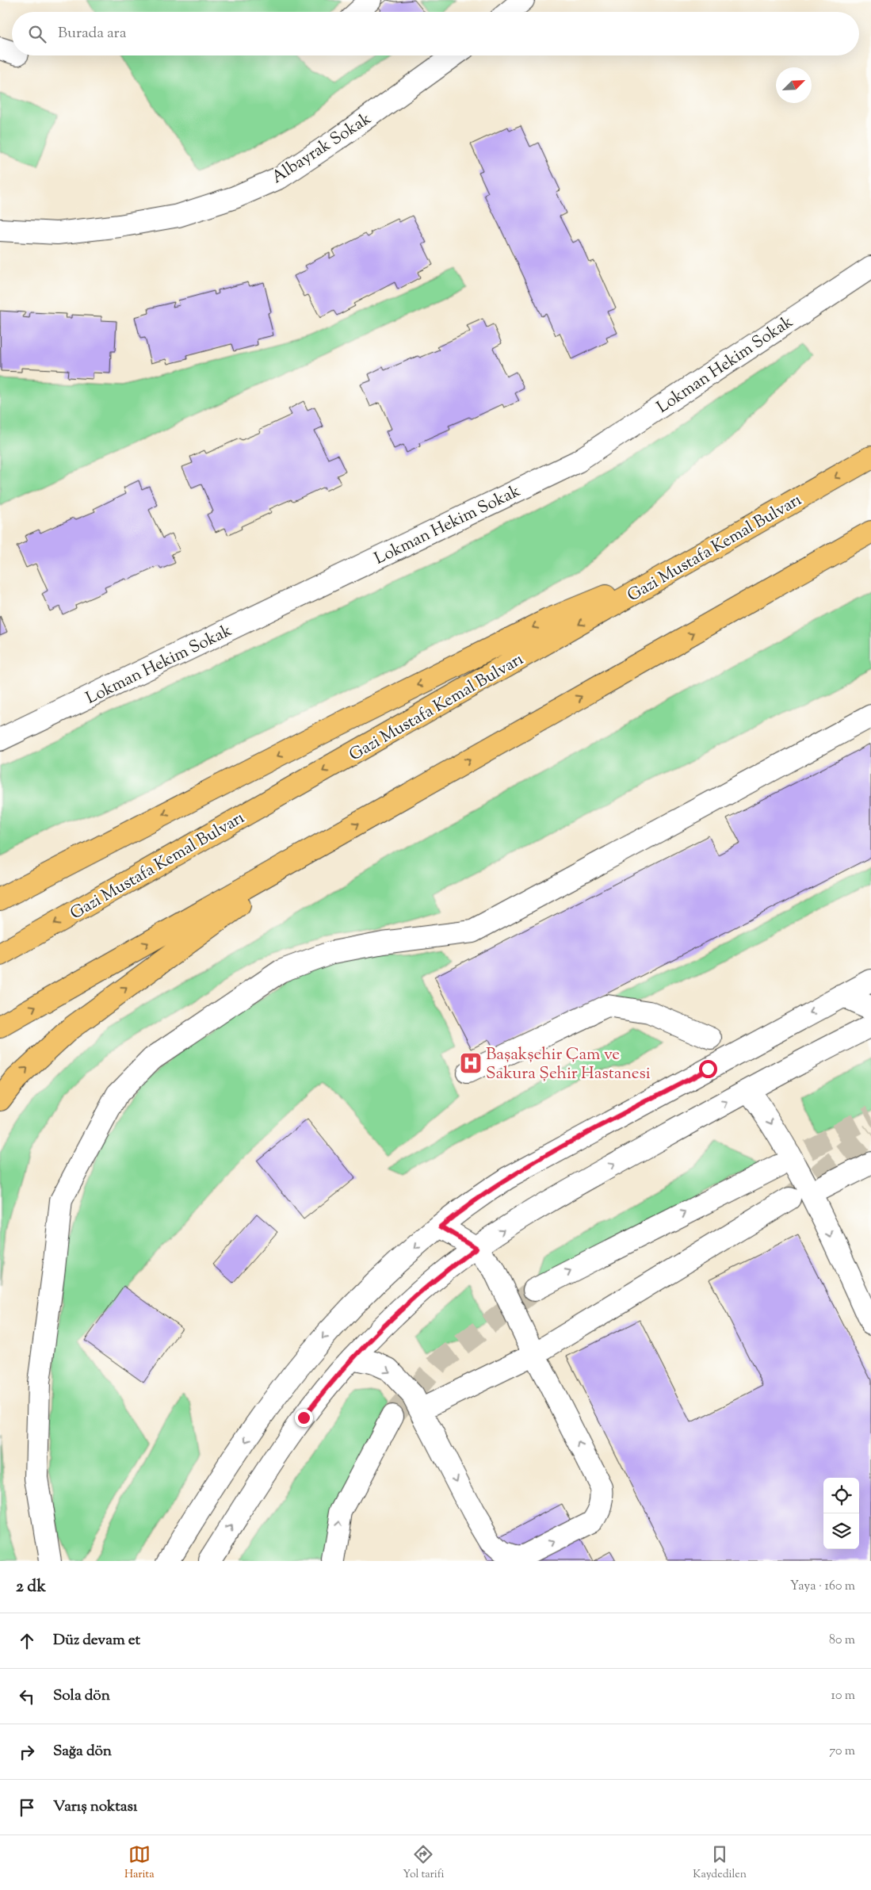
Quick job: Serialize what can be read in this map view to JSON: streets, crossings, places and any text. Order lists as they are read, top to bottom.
{
  "streets": {
    "highway": ["Gazi Mustafa Kemal Bulvarı"],
    "street": ["Albayrak Sokak", "Lokman Hekim Sokak"]
  },
  "places": {
    "hospital": ["Başakşehir Çam ve Sakura Şehir Hastanesi"]
  },
  "north": "top right",
  "page": {
    "search": "Burada ara",
    "heading": ["2 dk", "Yaya · 160 m"],
    "list": [
      ["Düz devam et", "80 m"],
      ["Sola dön", "10 m"],
      ["Sağa dön", "70 m"],
      "Varış noktası"
    ],
    "nav": ["Harita", "Yol tarifi", "Kaydedilen"]
  }
}
